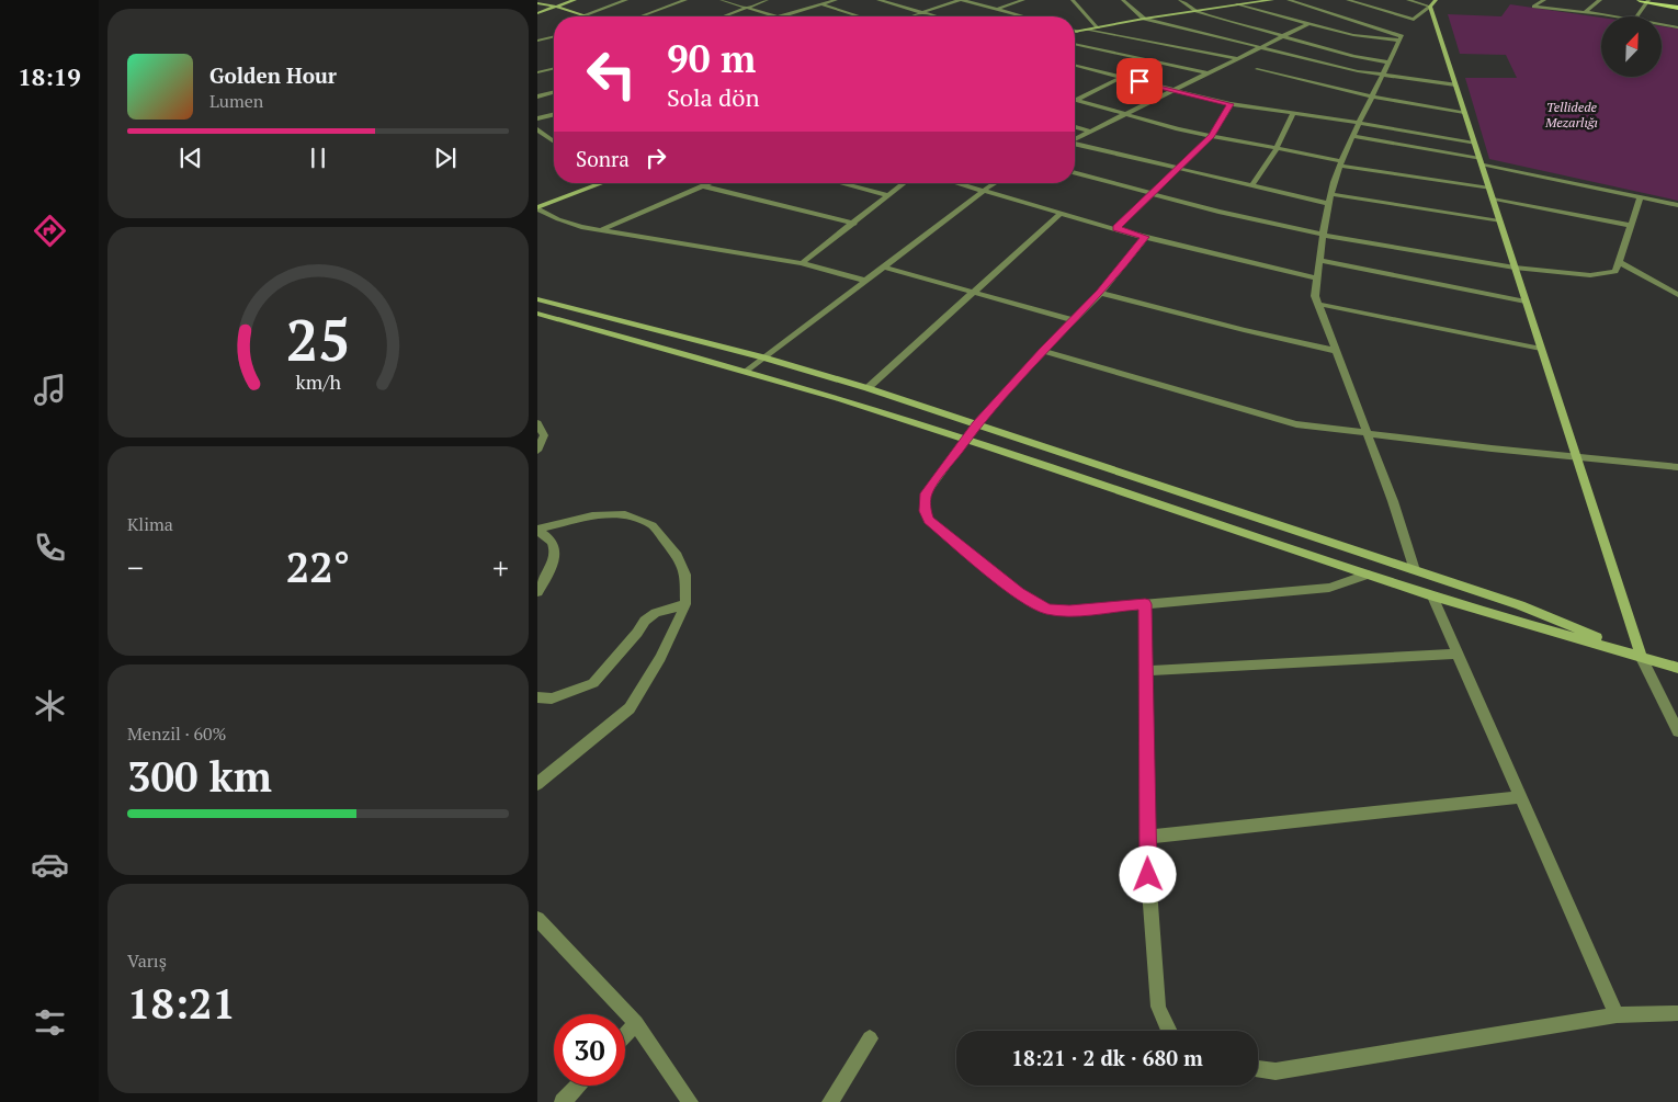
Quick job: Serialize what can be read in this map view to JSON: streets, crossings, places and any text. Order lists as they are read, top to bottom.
{
  "parks": ["Tellidede Mezarlığı"],
  "north": "top right",
  "page": {
    "tabs": "18:19",
    "turn": ["90 m", "Sola dön"],
    "song": ["Golden Hour", "Lumen"],
    "then": "Sonra",
    "tile": [
      "Klima",
      ["Menzil · 60%", "300 km"],
      ["Varış", "18:21"]
    ],
    "heat": ["−", "22°", "+"],
    "limit": "30",
    "trip": "18:21 · 2 dk · 680 m",
    "gauge": ["25", "km/h"]
  }
}
